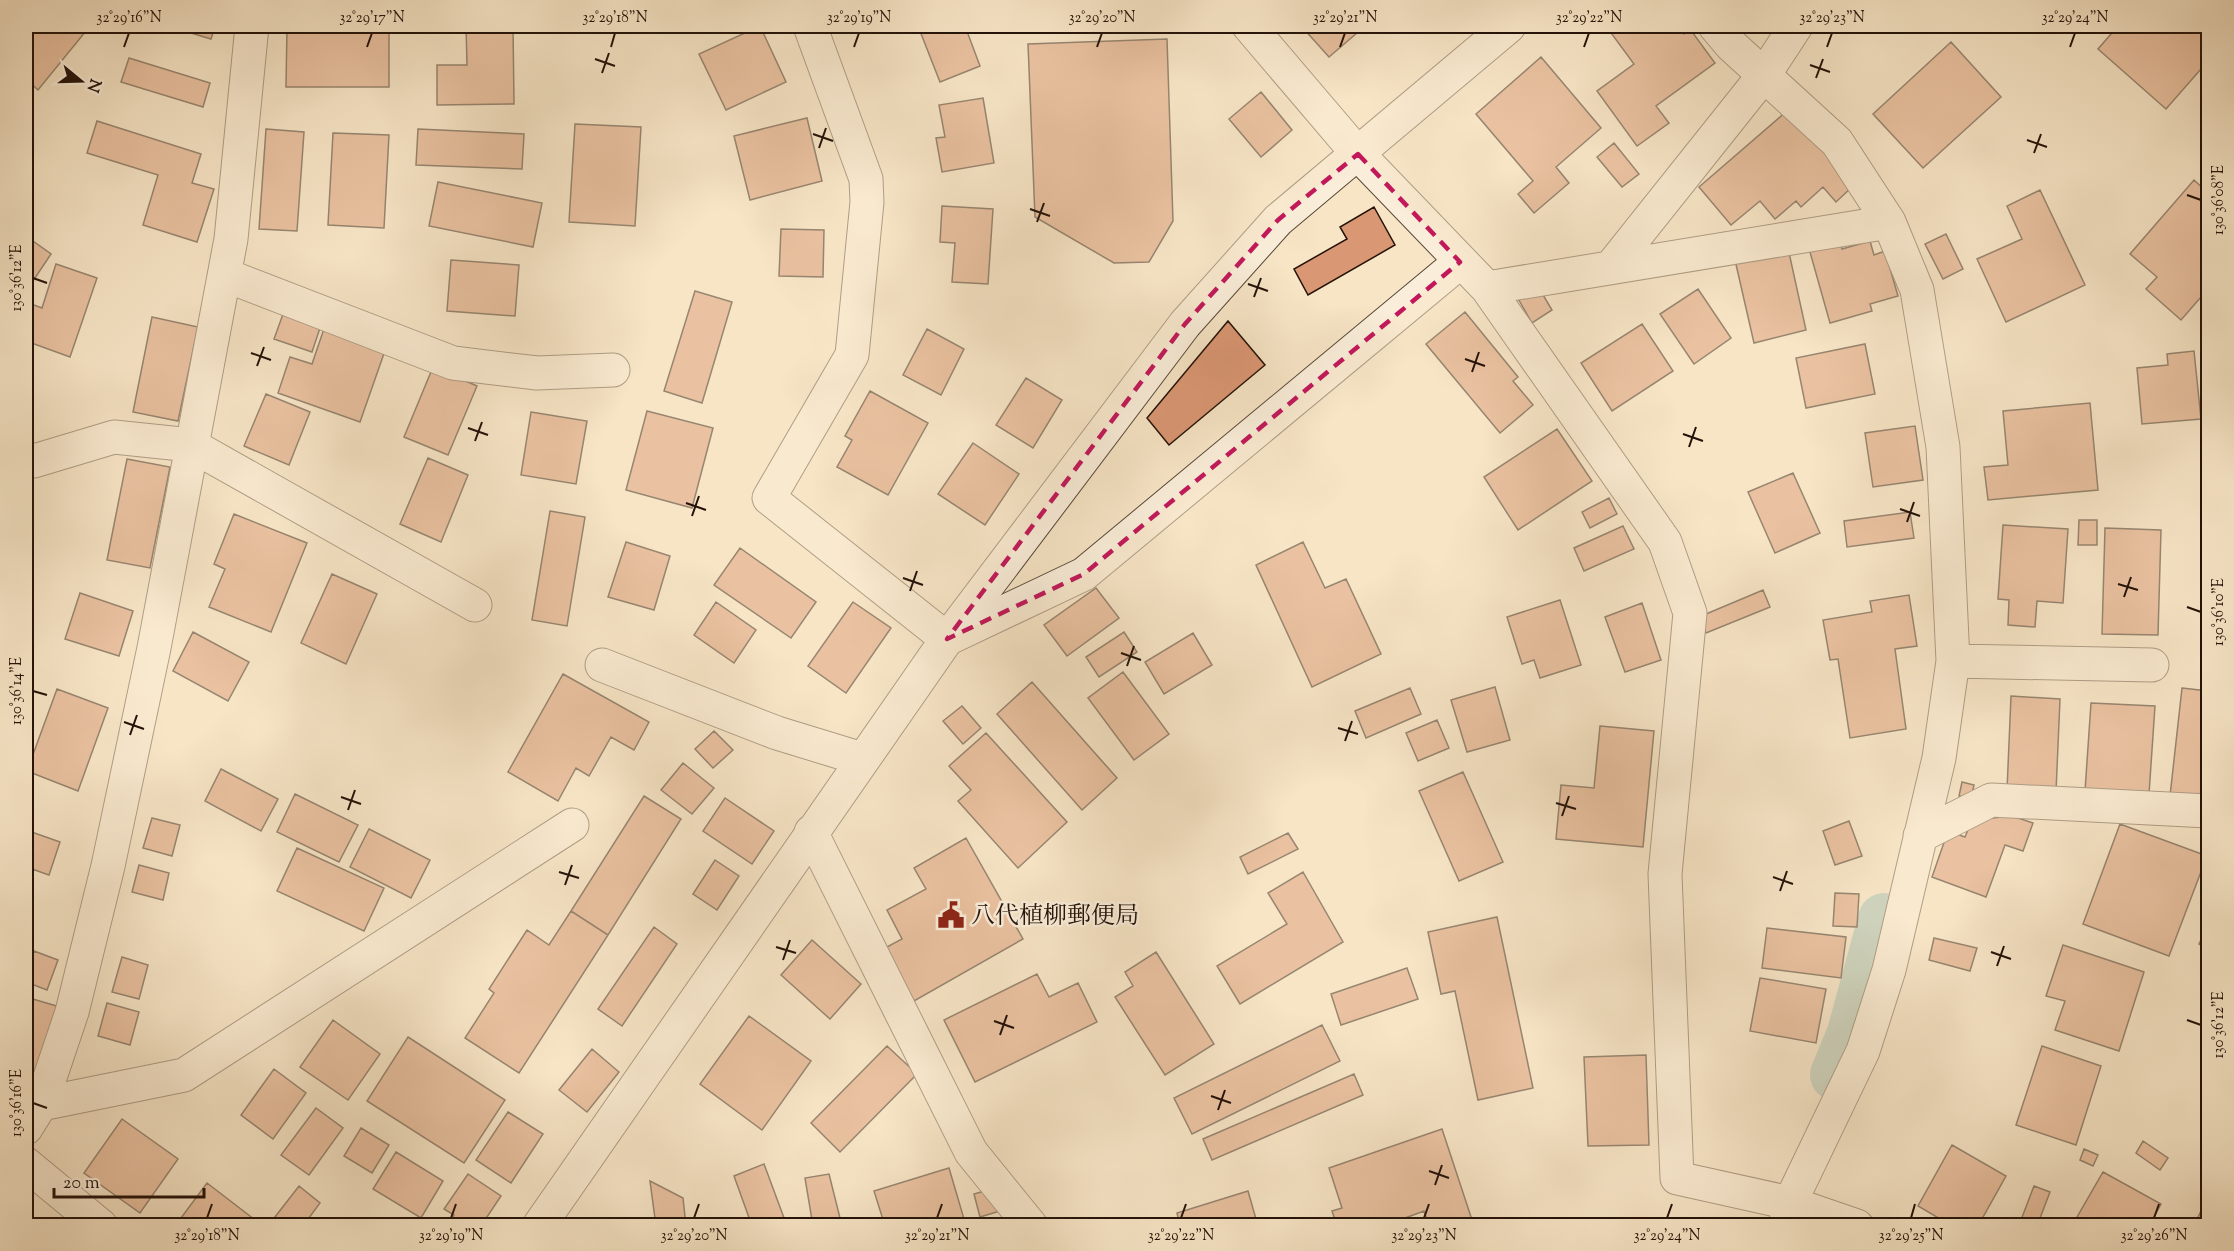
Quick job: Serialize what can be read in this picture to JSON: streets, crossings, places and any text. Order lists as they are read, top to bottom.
{
  "places": {
    "public building": ["八代植柳郵便局"]
  },
  "scale_bar": "20 m",
  "north": "right",
  "coordinates": [
    "32°29'16\"N",
    "32°29'17\"N",
    "32°29'18\"N",
    "32°29'19\"N",
    "32°29'20\"N",
    "32°29'21\"N",
    "32°29'22\"N",
    "32°29'23\"N",
    "32°29'24\"N",
    "130°36'08\"E",
    "130°36'12\"E",
    "130°36'10\"E",
    "130°36'14\"E",
    "130°36'16\"E",
    "32°29'25\"N",
    "32°29'26\"N"
  ]
}
